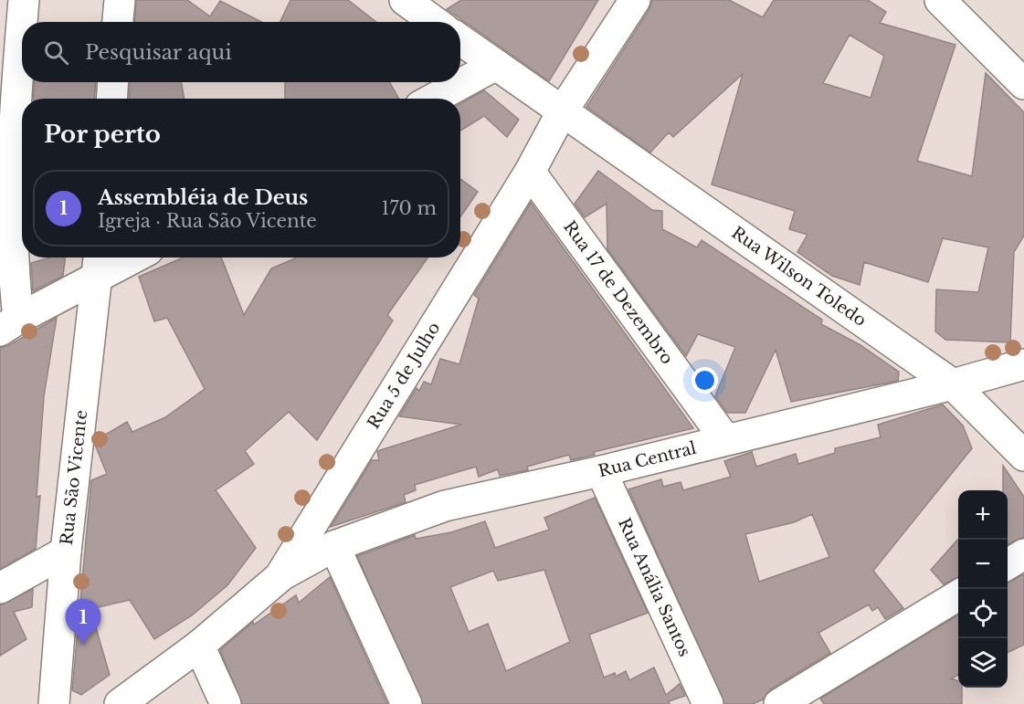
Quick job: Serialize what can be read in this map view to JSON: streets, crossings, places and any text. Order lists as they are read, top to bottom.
{
  "streets": {
    "street": [
      "Rua Wilson Toledo",
      "Rua 17 de Dezembro",
      "Rua 5 de Julho",
      "Rua Central",
      "Rua São Vicente",
      "Rua Anália Santos"
    ]
  },
  "crossings": [
    ["Rua Wilson Toledo", "Rua 5 de Julho"],
    ["Rua Wilson Toledo", "Rua Central"],
    ["Rua 17 de Dezembro", "Rua 5 de Julho"],
    ["Rua 17 de Dezembro", "Rua Central"],
    ["Rua 5 de Julho", "Rua Central"],
    ["Rua Central", "Rua Anália Santos"]
  ],
  "page": {
    "search": "Pesquisar aqui",
    "heading": "Por perto",
    "list": [
      {
        "mark": "1",
        "name": "Assembléia de Deus",
        "note": "Igreja · Rua São Vicente",
        "value": "170 m"
      }
    ],
    "map_buttons": ["+", "−"],
    "pins": "1"
  }
}
